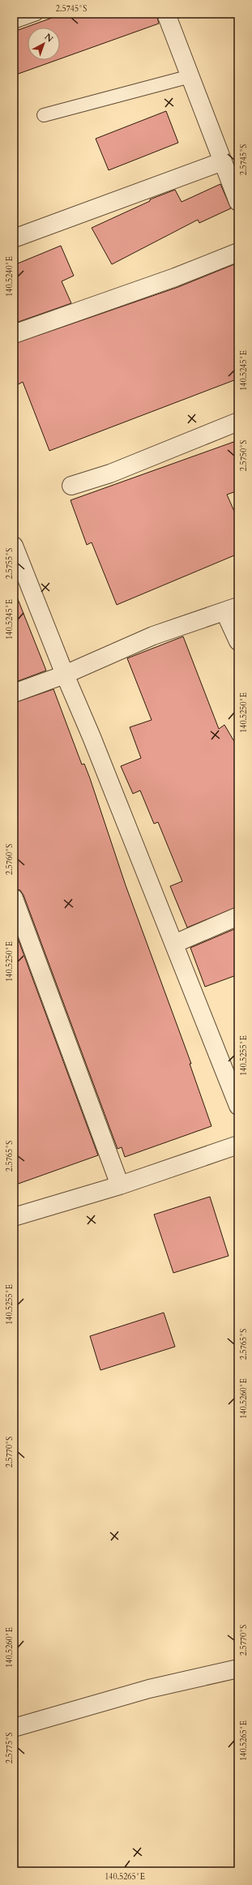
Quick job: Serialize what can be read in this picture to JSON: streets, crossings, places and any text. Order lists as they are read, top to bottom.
{
  "north": "top right",
  "coordinates": [
    "2.5745°S",
    "140.5240°E",
    "140.5245°E",
    "2.5750°S",
    "2.5755°S",
    "140.5250°E",
    "2.5760°S",
    "140.5255°E",
    "2.5765°S",
    "140.5260°E",
    "2.5770°S",
    "140.5265°E",
    "2.5775°S"
  ]
}
